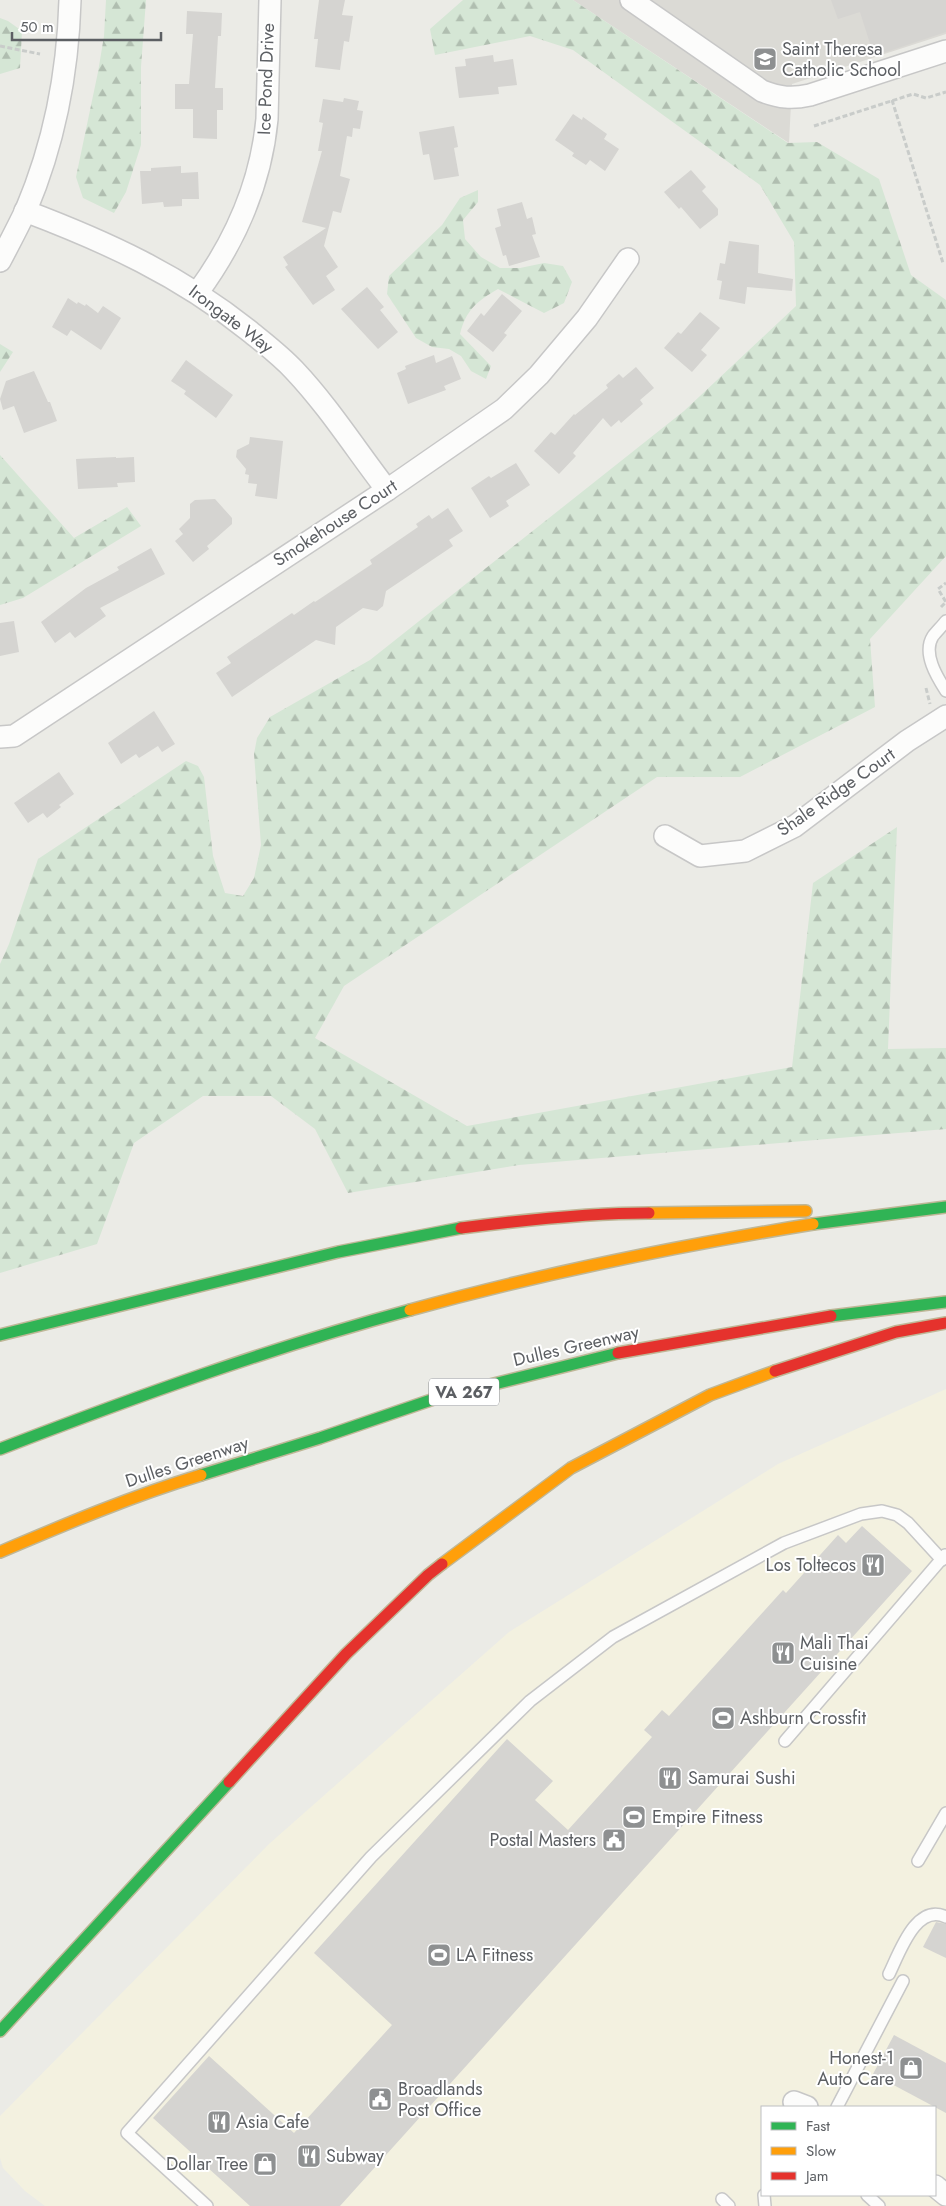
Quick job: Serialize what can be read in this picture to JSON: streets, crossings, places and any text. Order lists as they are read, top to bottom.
{
  "streets": {
    "highway": ["Dulles Greenway", "VA 267"],
    "street": [
      "Ice Pond Drive",
      "Irongate Way",
      "Smokehouse Court",
      "Shale Ridge Court"
    ]
  },
  "crossings": [
    ["Ice Pond Drive", "Irongate Way"],
    ["Irongate Way", "Smokehouse Court"]
  ],
  "places": {
    "school or university": ["Saint Theresa Catholic School"],
    "restaurant": [
      "Los Toltecos",
      "Mali Thai Cuisine",
      "Samurai Sushi",
      "Asia Cafe",
      "Subway"
    ],
    "sports": ["Ashburn Crossfit", "Empire Fitness", "LA Fitness"],
    "public building": ["Postal Masters", "Broadlands Post Office"],
    "shop": ["Honest-1 Auto Care", "Dollar Tree"]
  },
  "legend": ["Fast", "Slow", "Jam"],
  "scale_bar": "50 m"
}
